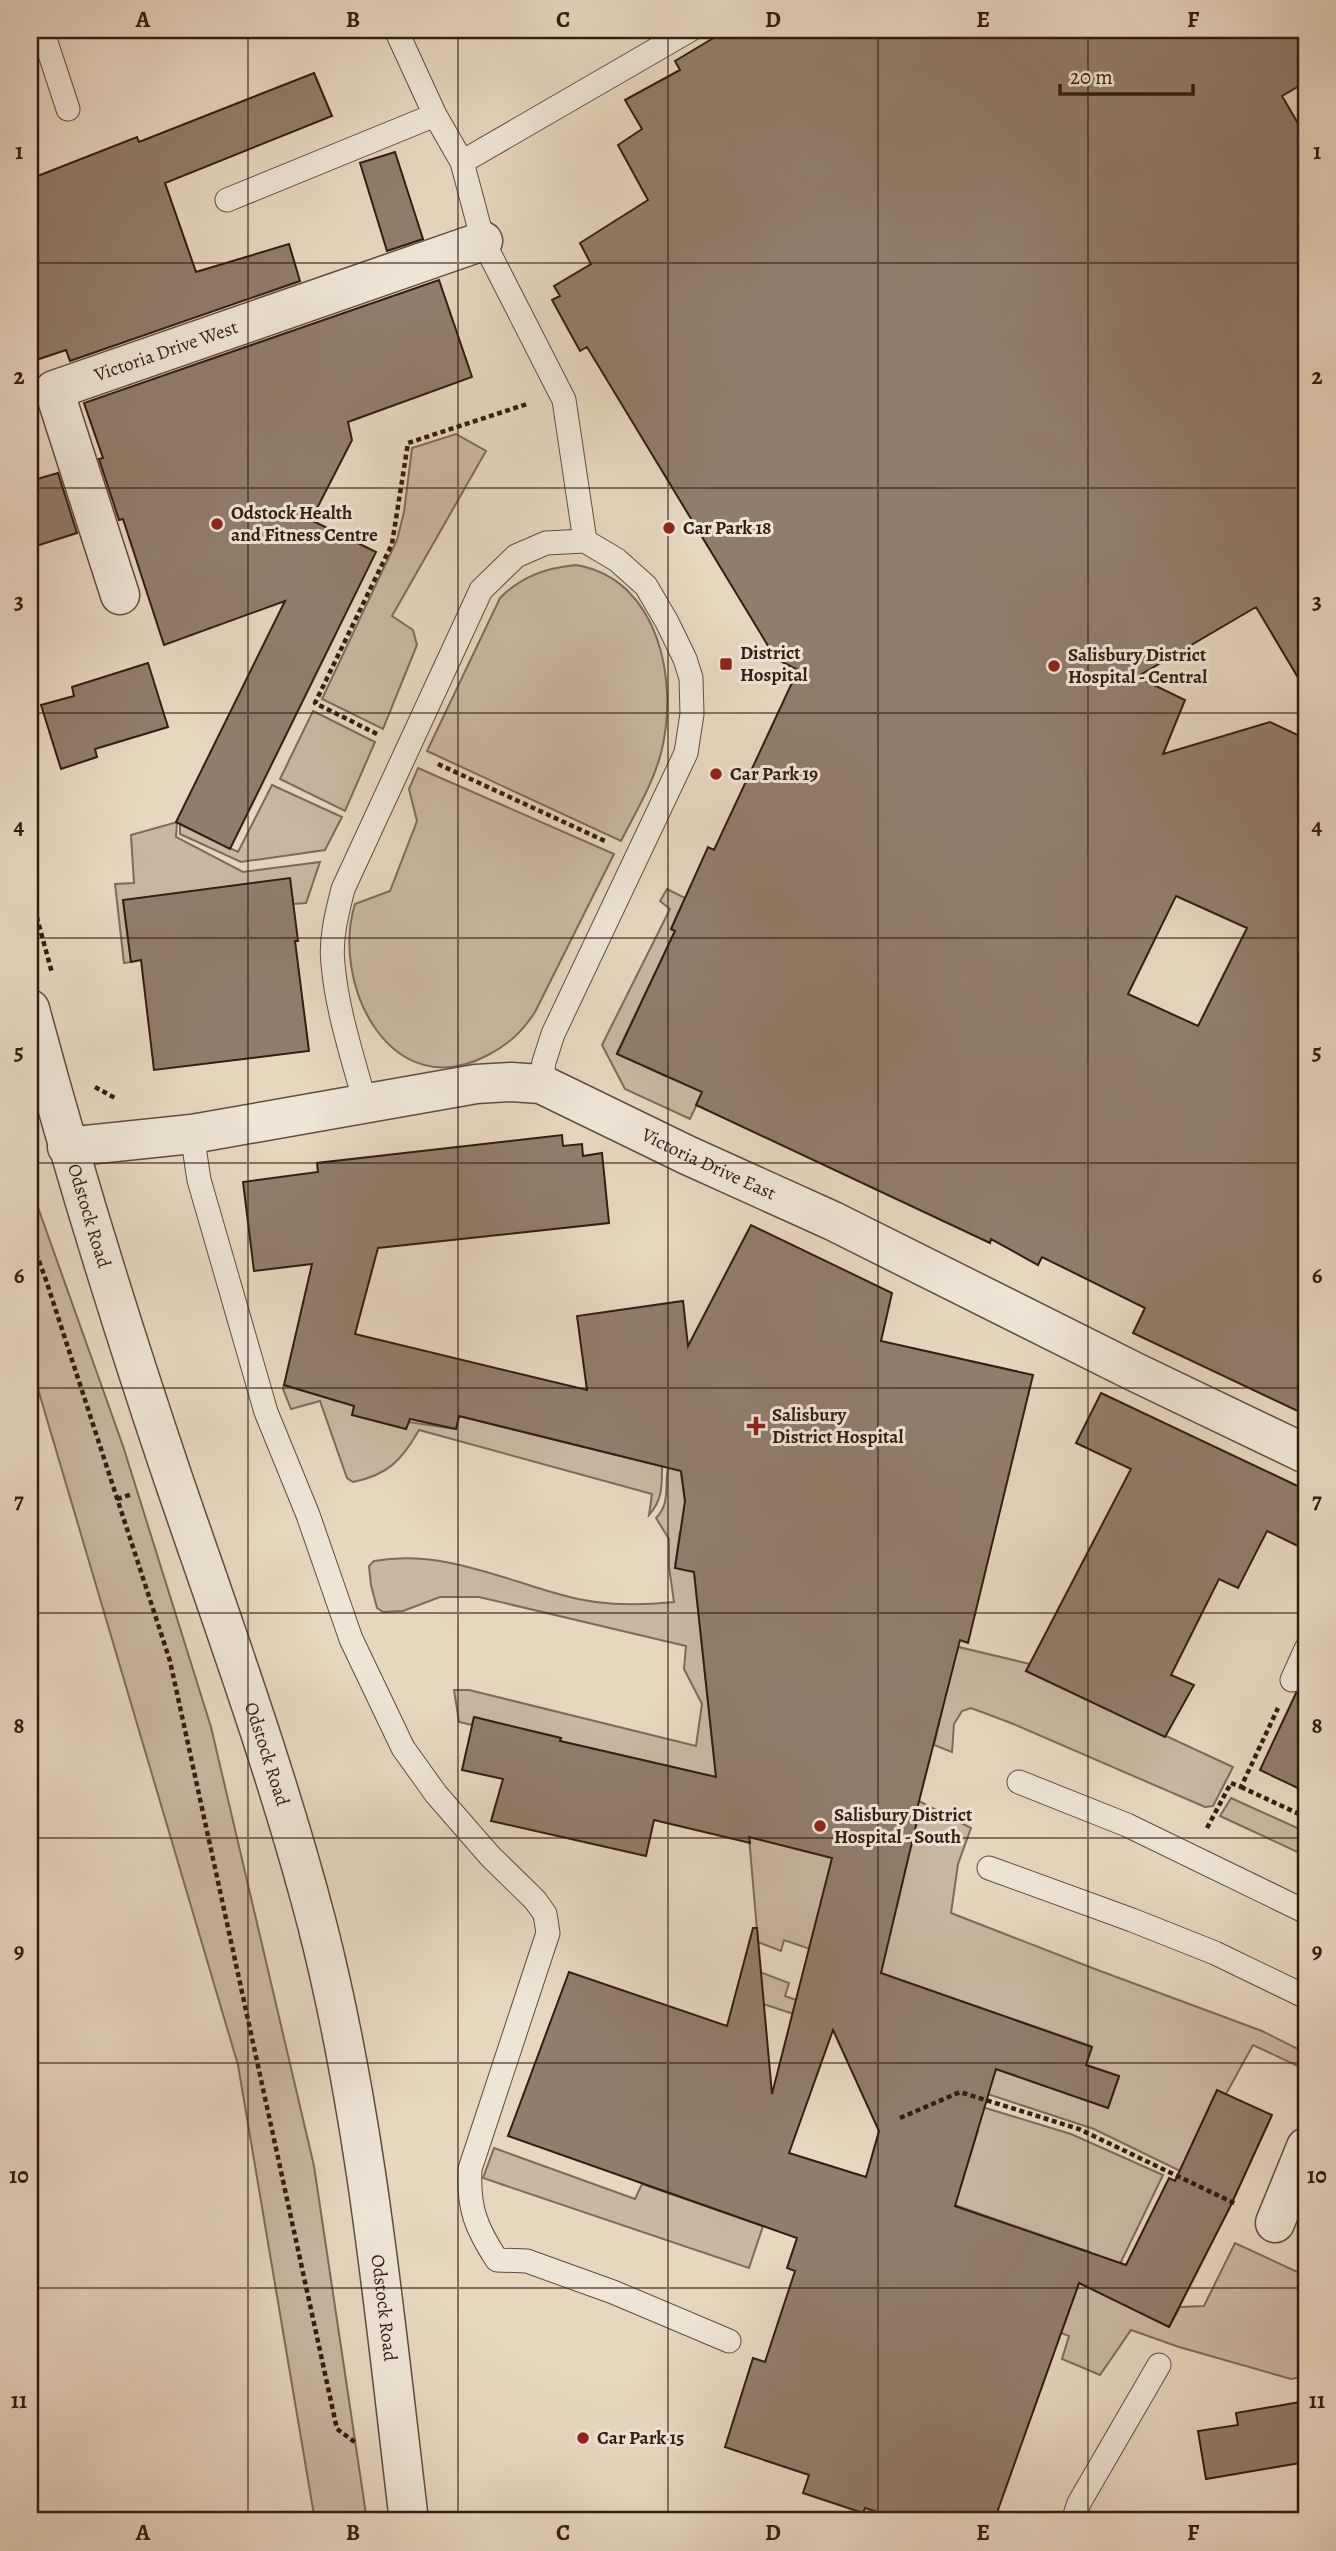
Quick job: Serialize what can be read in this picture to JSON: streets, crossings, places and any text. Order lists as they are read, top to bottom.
{
  "streets": {
    "street": ["Victoria Drive West", "Victoria Drive East", "Odstock Road"]
  },
  "crossings": [
    ["Victoria Drive East", "Odstock Road"]
  ],
  "places": {
    "other": [
      "Odstock Health and Fitness Centre",
      "Car Park 18",
      "Salisbury District Hospital - Central",
      "Car Park 19",
      "Salisbury District Hospital - South",
      "Car Park 15"
    ],
    "transit": ["District Hospital"],
    "health": ["Salisbury District Hospital"]
  },
  "scale_bar": "20 m",
  "grid": {
    "columns": [
      "A",
      "B",
      "C",
      "D",
      "E",
      "F"
    ],
    "rows": [
      "1",
      "2",
      "3",
      "4",
      "5",
      "6",
      "7",
      "8",
      "9",
      "10",
      "11"
    ]
  }
}
